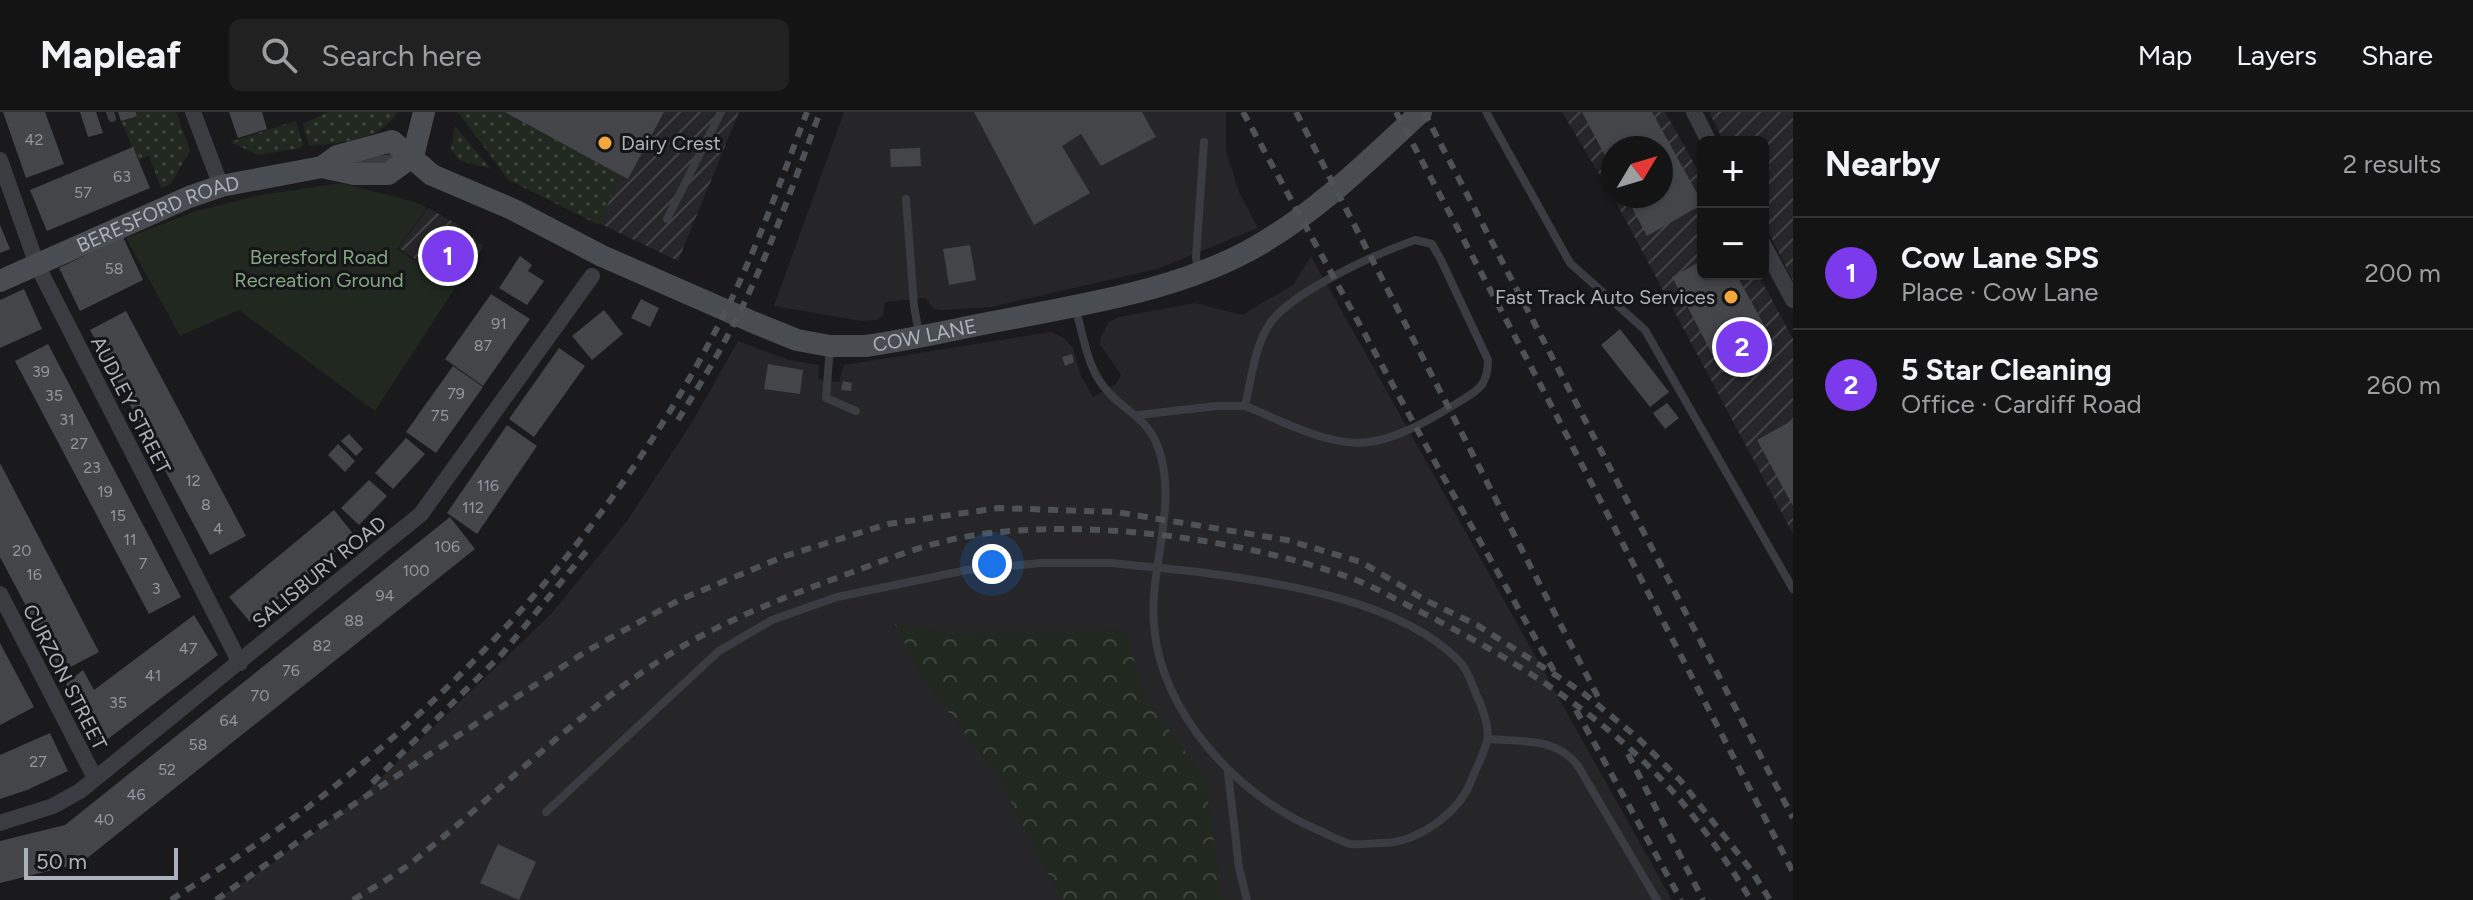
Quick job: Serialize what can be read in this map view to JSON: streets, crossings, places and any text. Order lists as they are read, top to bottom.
{
  "streets": {
    "street": [
      "BERESFORD ROAD",
      "COW LANE",
      "AUDLEY STREET",
      "SALISBURY ROAD",
      "CURZON STREET"
    ]
  },
  "crossings": [
    ["BERESFORD ROAD", "COW LANE"],
    ["BERESFORD ROAD", "AUDLEY STREET"],
    ["AUDLEY STREET", "SALISBURY ROAD"],
    ["SALISBURY ROAD", "CURZON STREET"]
  ],
  "parks": ["Beresford Road Recreation Ground"],
  "places": ["Dairy Crest", "Fast Track Auto Services"],
  "house_numbers": [
    "42",
    "63",
    "57",
    "58",
    "91",
    "87",
    "39",
    "79",
    "35",
    "75",
    "31",
    "27",
    "23",
    "12",
    "116",
    "19",
    "8",
    "112",
    "15",
    "4",
    "11",
    "106",
    "20",
    "7",
    "100",
    "16",
    "3",
    "94",
    "88",
    "82",
    "47",
    "76",
    "41",
    "70",
    "35",
    "64",
    "58",
    "27",
    "52",
    "46",
    "40"
  ],
  "scale_bar": "50 m",
  "north": "top right",
  "page": {
    "header": "Mapleaf",
    "search": "Search here",
    "nav": ["Map", "Layers", "Share"],
    "heading": ["Nearby", "2 results"],
    "map_buttons": ["+", "−"],
    "list": [
      {
        "mark": "1",
        "name": "Cow Lane SPS",
        "note": "Place · Cow Lane",
        "value": "200 m"
      },
      {
        "mark": "2",
        "name": "5 Star Cleaning",
        "note": "Office · Cardiff Road",
        "value": "260 m"
      }
    ],
    "pins": ["1", "2"],
    "scale": "50 m"
  }
}
